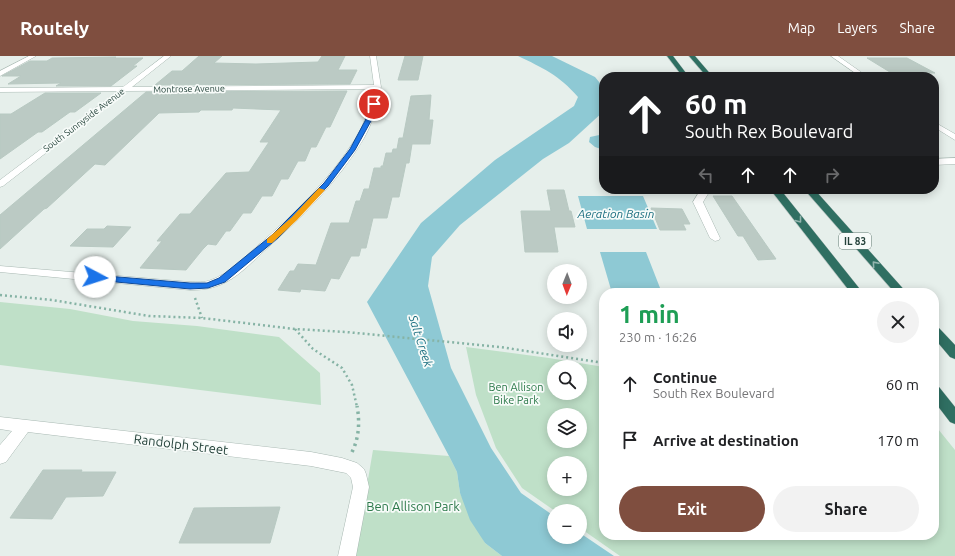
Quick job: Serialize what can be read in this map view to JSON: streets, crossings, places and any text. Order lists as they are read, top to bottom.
{
  "streets": {
    "highway": ["IL 83"],
    "street": ["Montrose Avenue", "South Sunnyside Avenue", "Randolph Street"]
  },
  "crossings": [
    ["Montrose Avenue", "South Sunnyside Avenue"]
  ],
  "water": ["Aeration Basin", "Salt Creek"],
  "parks": ["Ben Allison Bike Park", "Ben Allison Park"],
  "north": "bottom",
  "page": {
    "header": "Routely",
    "nav": ["Map", "Layers", "Share"],
    "turn": ["60 m", "South Rex Boulevard"],
    "map_buttons": ["+", "−"],
    "heading": ["1 min", "230 m · 16:26"],
    "list": [
      {
        "name": "Continue",
        "note": "South Rex Boulevard",
        "value": "60 m"
      },
      {
        "name": "Arrive at destination",
        "value": "170 m"
      }
    ],
    "buttons": ["Exit", "Share"]
  }
}
